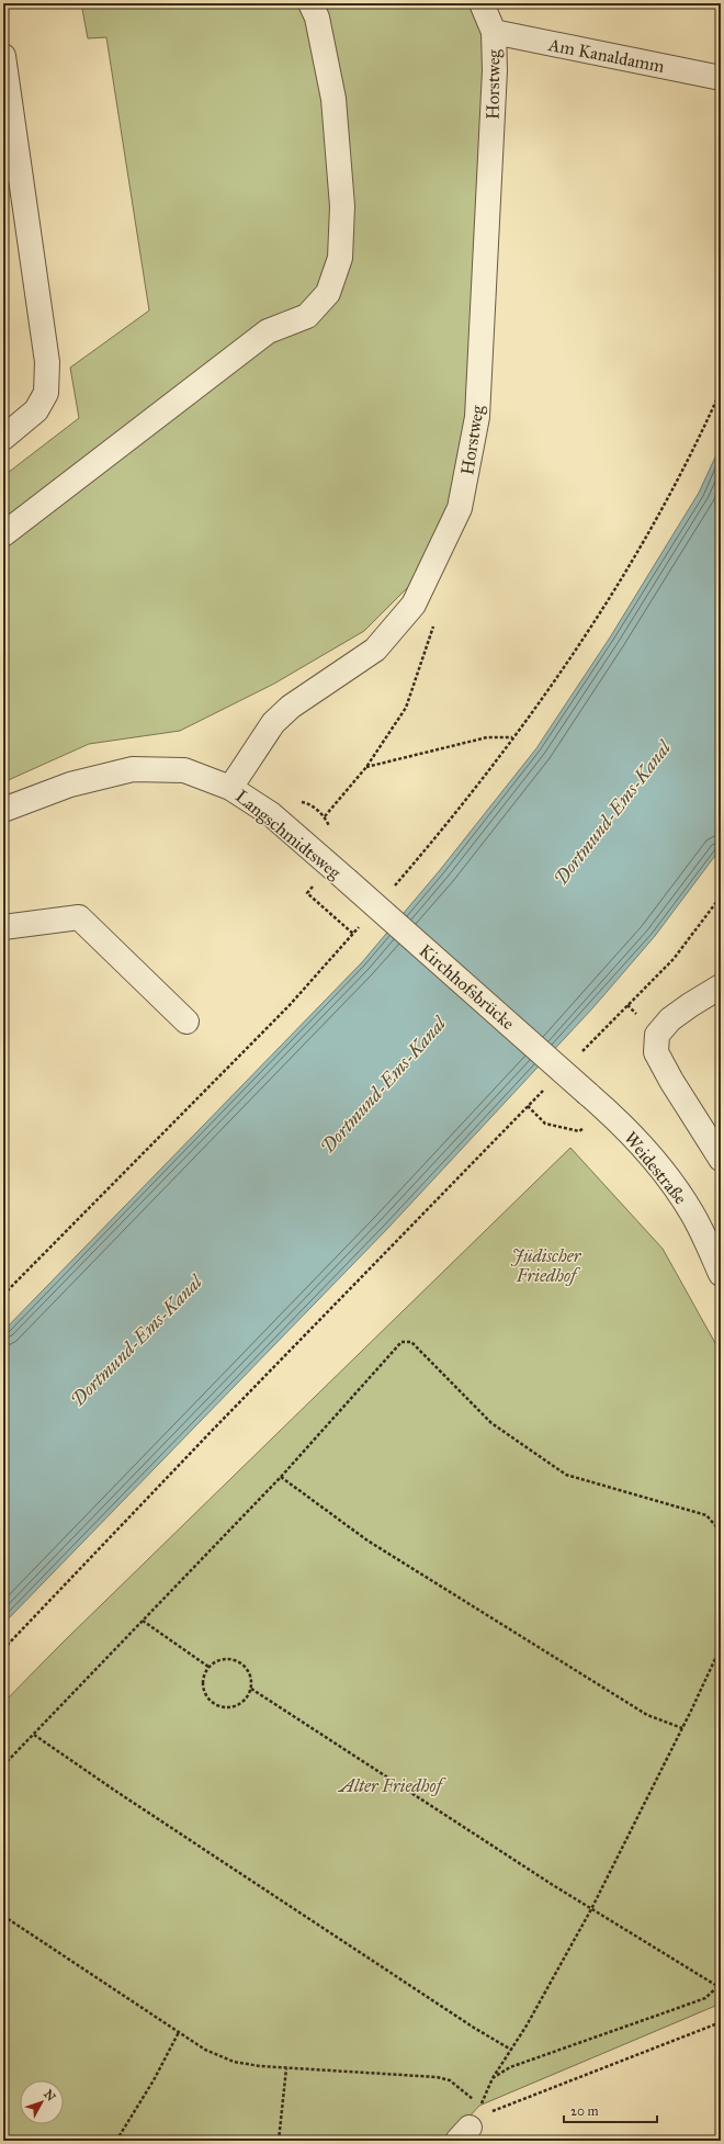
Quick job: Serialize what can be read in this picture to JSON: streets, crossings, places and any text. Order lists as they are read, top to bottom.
{
  "streets": {
    "street": [
      "Am Kanaldamm",
      "Horstweg",
      "Langschmidtsweg",
      "Kirchhofsbrücke",
      "Weidestraße"
    ]
  },
  "crossings": [
    ["Am Kanaldamm", "Horstweg"],
    ["Horstweg", "Langschmidtsweg"],
    ["Langschmidtsweg", "Kirchhofsbrücke"],
    ["Kirchhofsbrücke", "Weidestraße"]
  ],
  "water": ["Dortmund-Ems-Kanal"],
  "parks": ["Jüdischer Friedhof", "Alter Friedhof"],
  "scale_bar": "20 m",
  "north": "top right"
}
